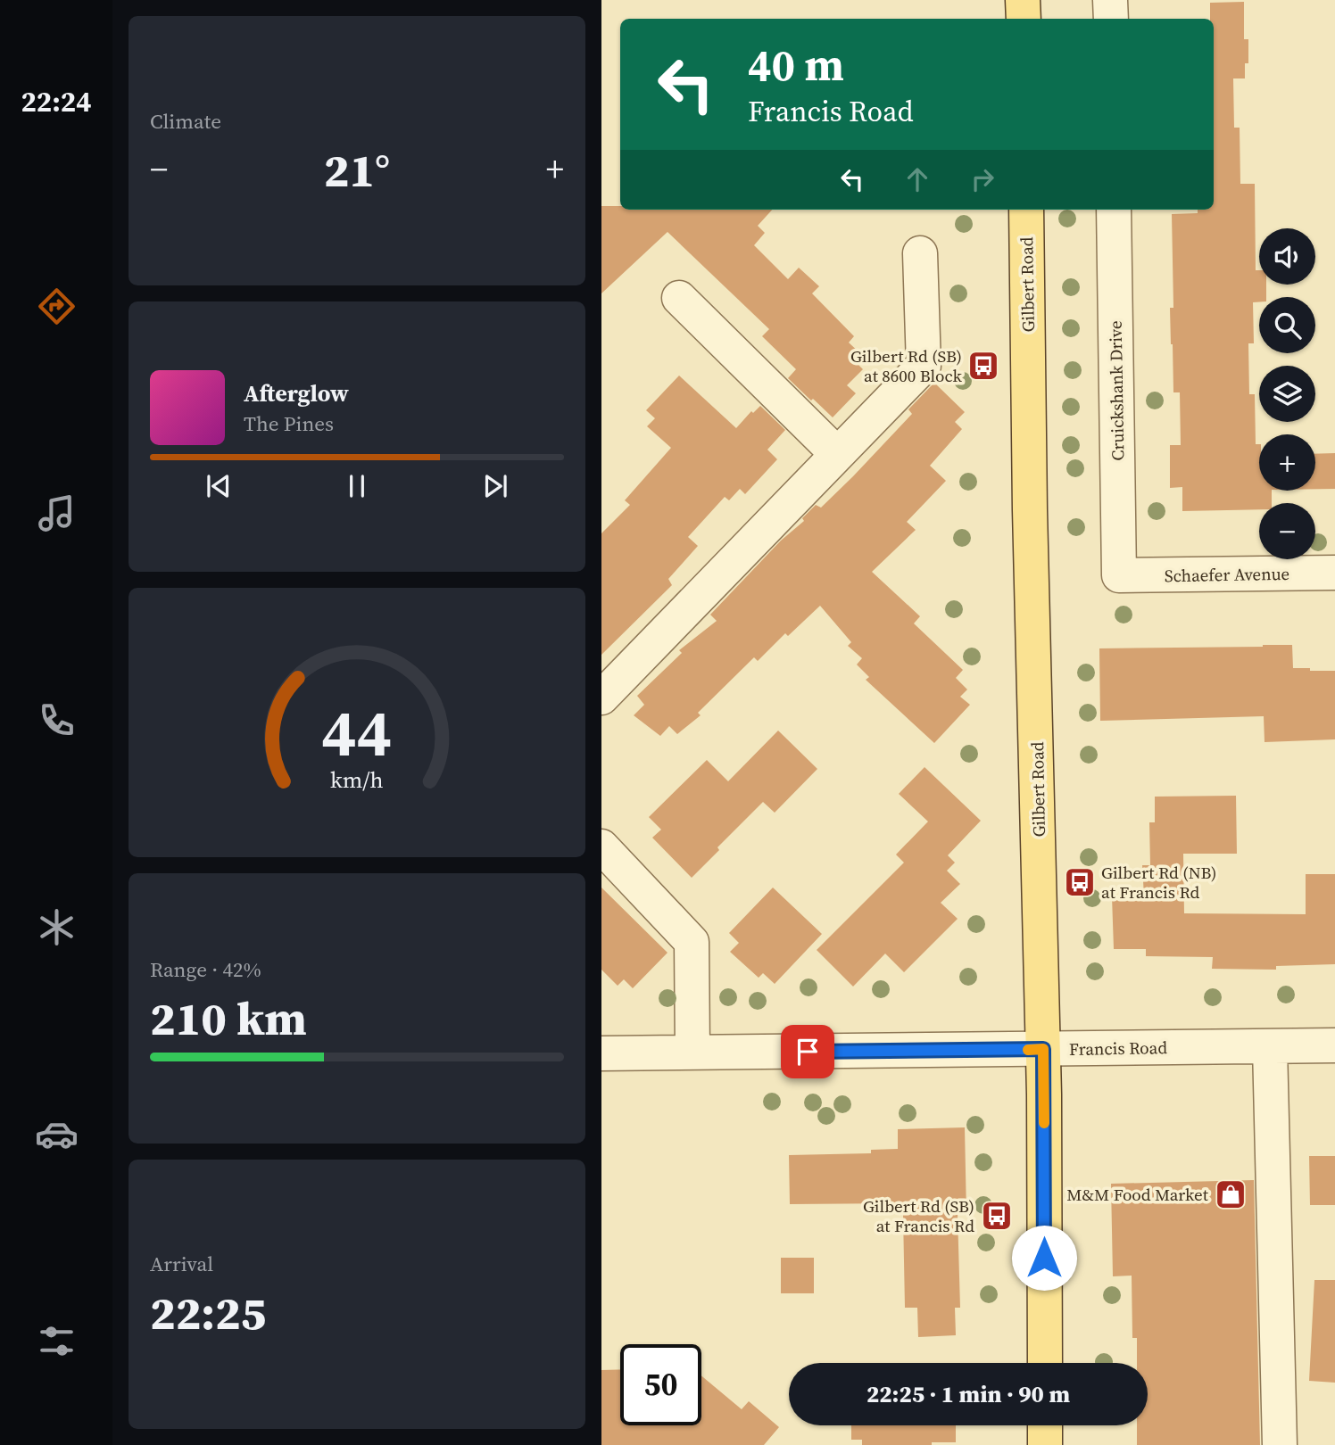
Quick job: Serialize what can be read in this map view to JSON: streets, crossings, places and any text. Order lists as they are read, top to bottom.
{
  "streets": {
    "main road": ["Gilbert Road"],
    "street": ["Cruickshank Drive", "Schaefer Avenue", "Francis Road"]
  },
  "crossings": [
    ["Gilbert Road", "Francis Road"],
    ["Cruickshank Drive", "Schaefer Avenue"]
  ],
  "places": {
    "bus stop": ["Gilbert Rd (SB) at 8600 Block", "Gilbert Rd (NB) at Francis Rd", "Gilbert Rd (SB) at Francis Rd"],
    "shop": ["M&M Food Market"]
  },
  "page": {
    "tabs": "22:24",
    "tile": [
      "Climate",
      ["Range · 42%", "210 km"],
      ["Arrival", "22:25"]
    ],
    "turn": ["40 m", "Francis Road"],
    "heat": ["−", "21°", "+"],
    "map_buttons": ["+", "−"],
    "song": ["Afterglow", "The Pines"],
    "limit": "50",
    "trip": "22:25 · 1 min · 90 m",
    "gauge": ["44", "km/h"]
  }
}
